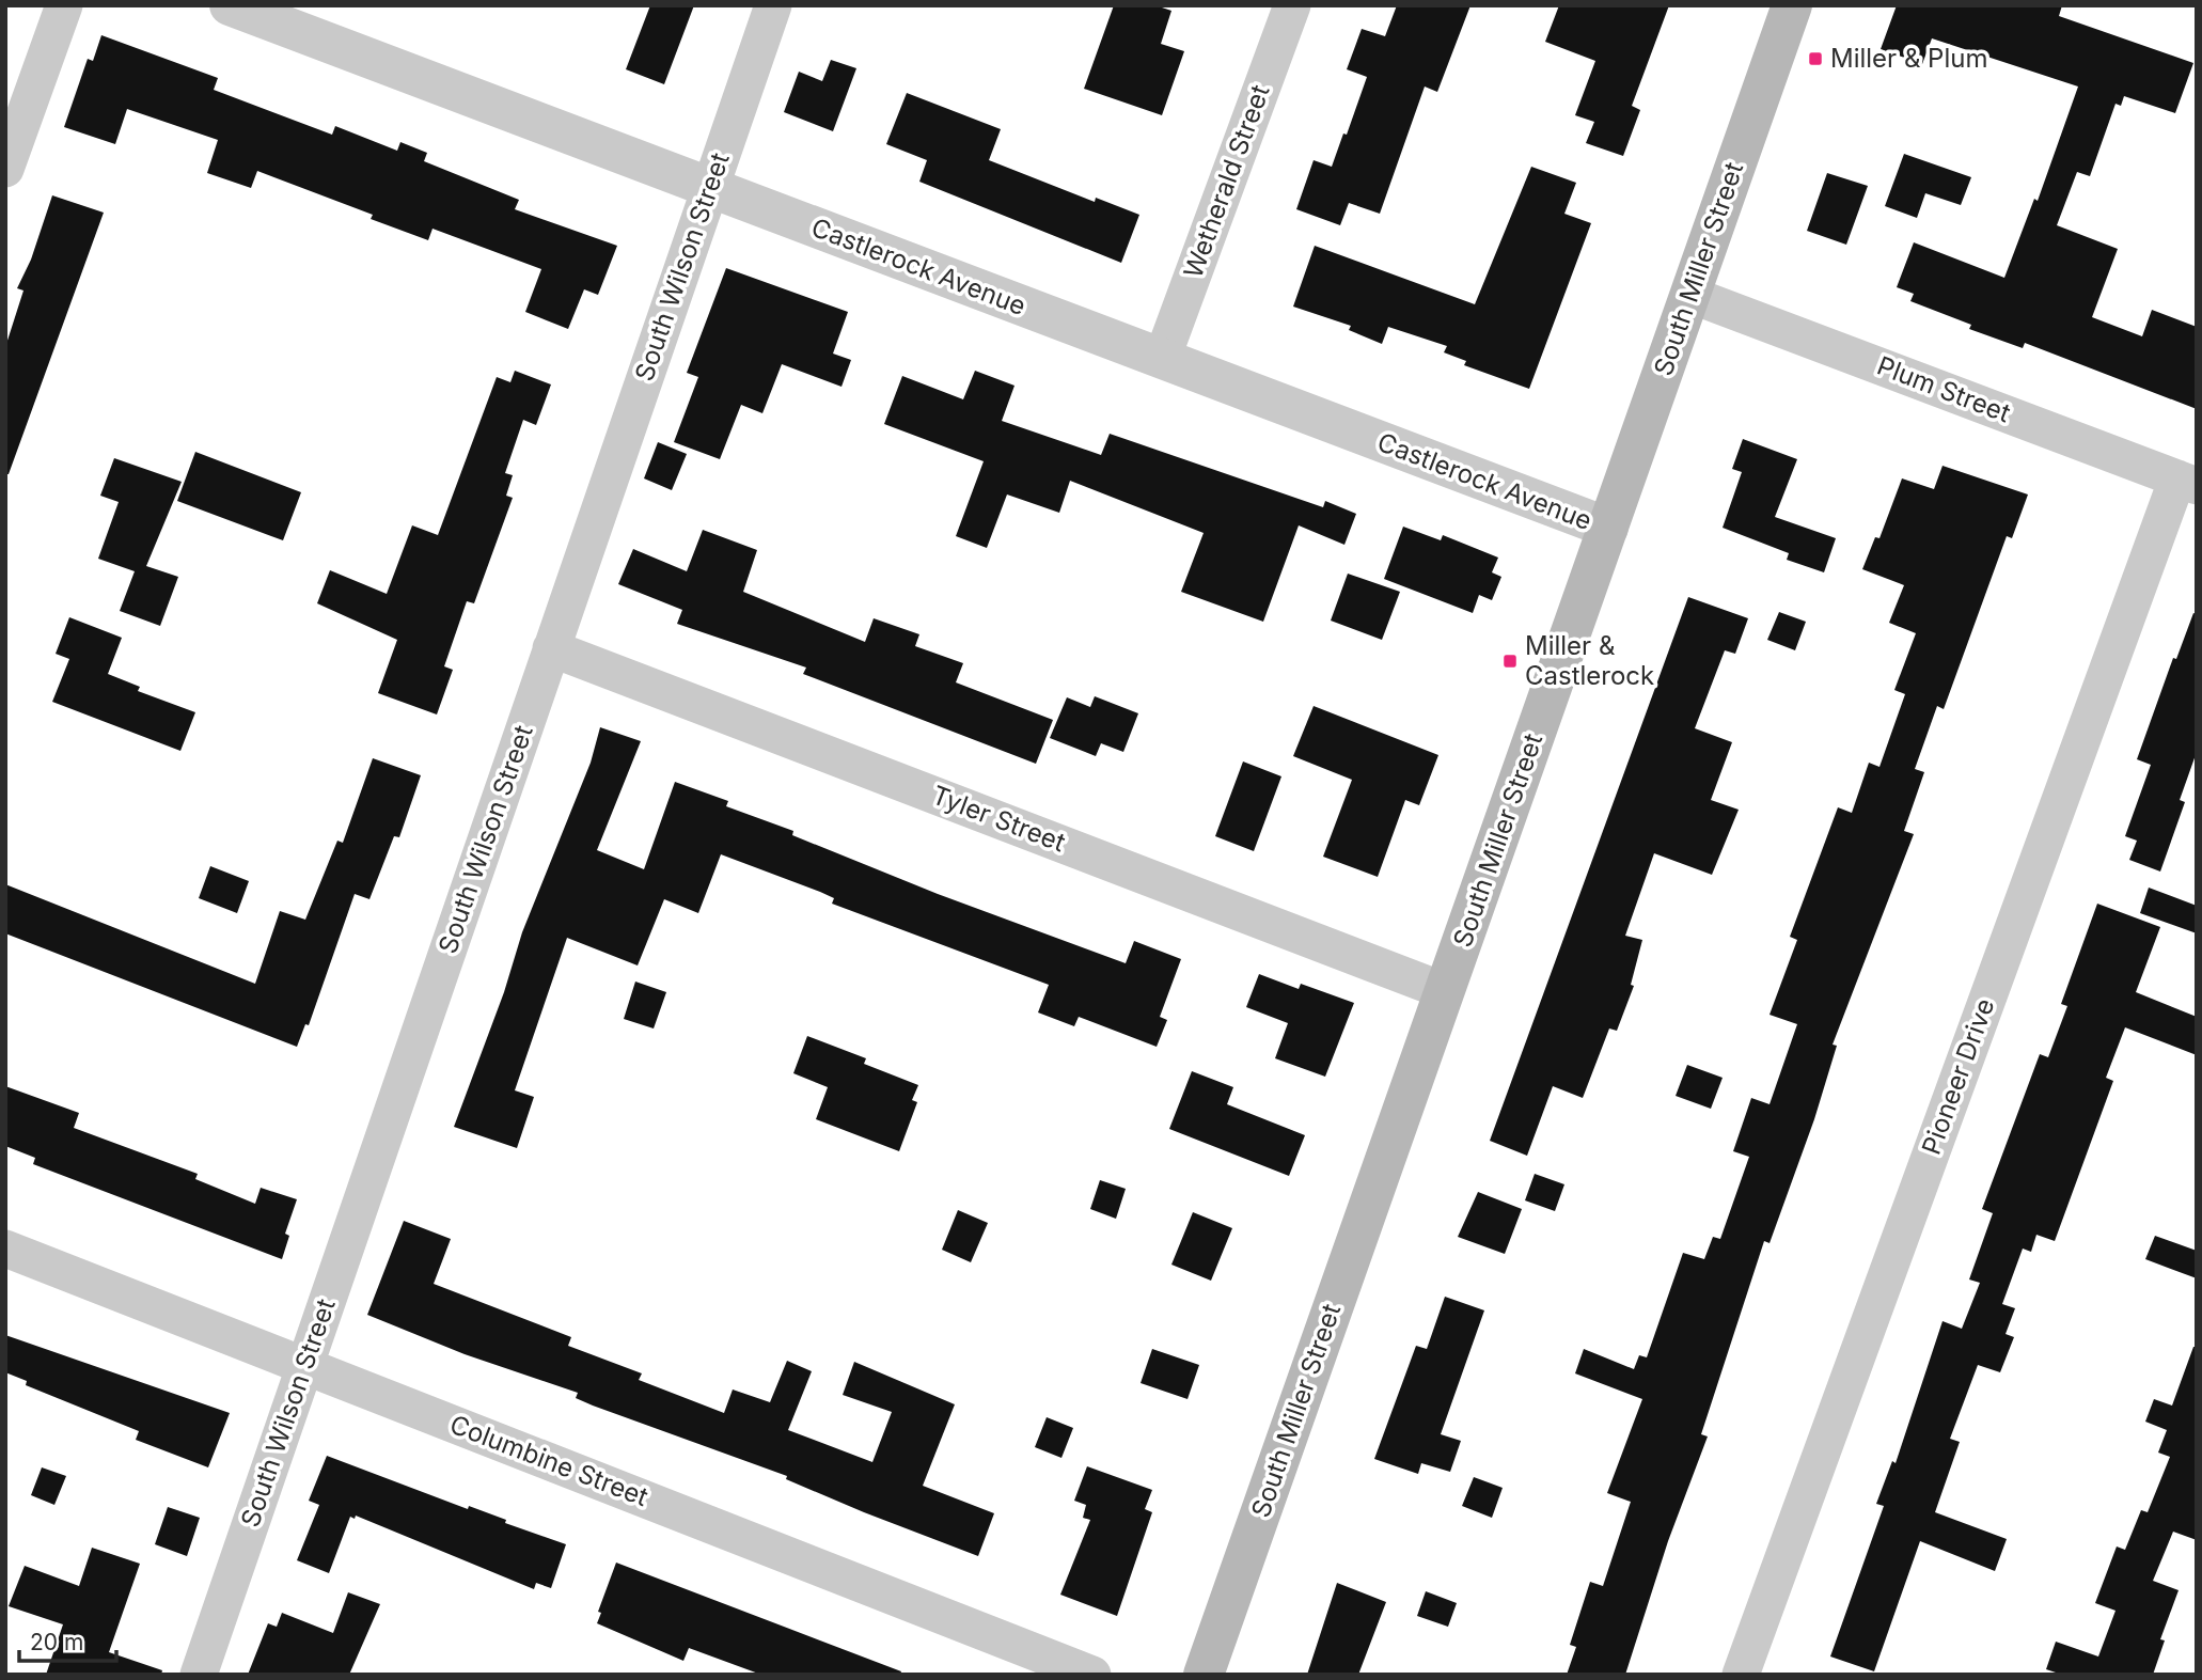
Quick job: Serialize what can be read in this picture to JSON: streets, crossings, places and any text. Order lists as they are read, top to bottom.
{
  "streets": {
    "main road": ["South Miller Street"],
    "street": [
      "Wetherald Street",
      "South Wilson Street",
      "Castlerock Avenue",
      "Plum Street",
      "Tyler Street",
      "Pioneer Drive",
      "Columbine Street"
    ]
  },
  "crossings": [
    ["Wetherald Street", "Castlerock Avenue"],
    ["South Wilson Street", "Castlerock Avenue"],
    ["South Wilson Street", "Tyler Street"],
    ["South Wilson Street", "Columbine Street"],
    ["Castlerock Avenue", "South Miller Street"],
    ["South Miller Street", "Plum Street"],
    ["South Miller Street", "Tyler Street"],
    ["Plum Street", "Pioneer Drive"]
  ],
  "places": {
    "transit": ["Miller & Plum", "Miller & Castlerock"]
  },
  "scale_bar": "20 m"
}
